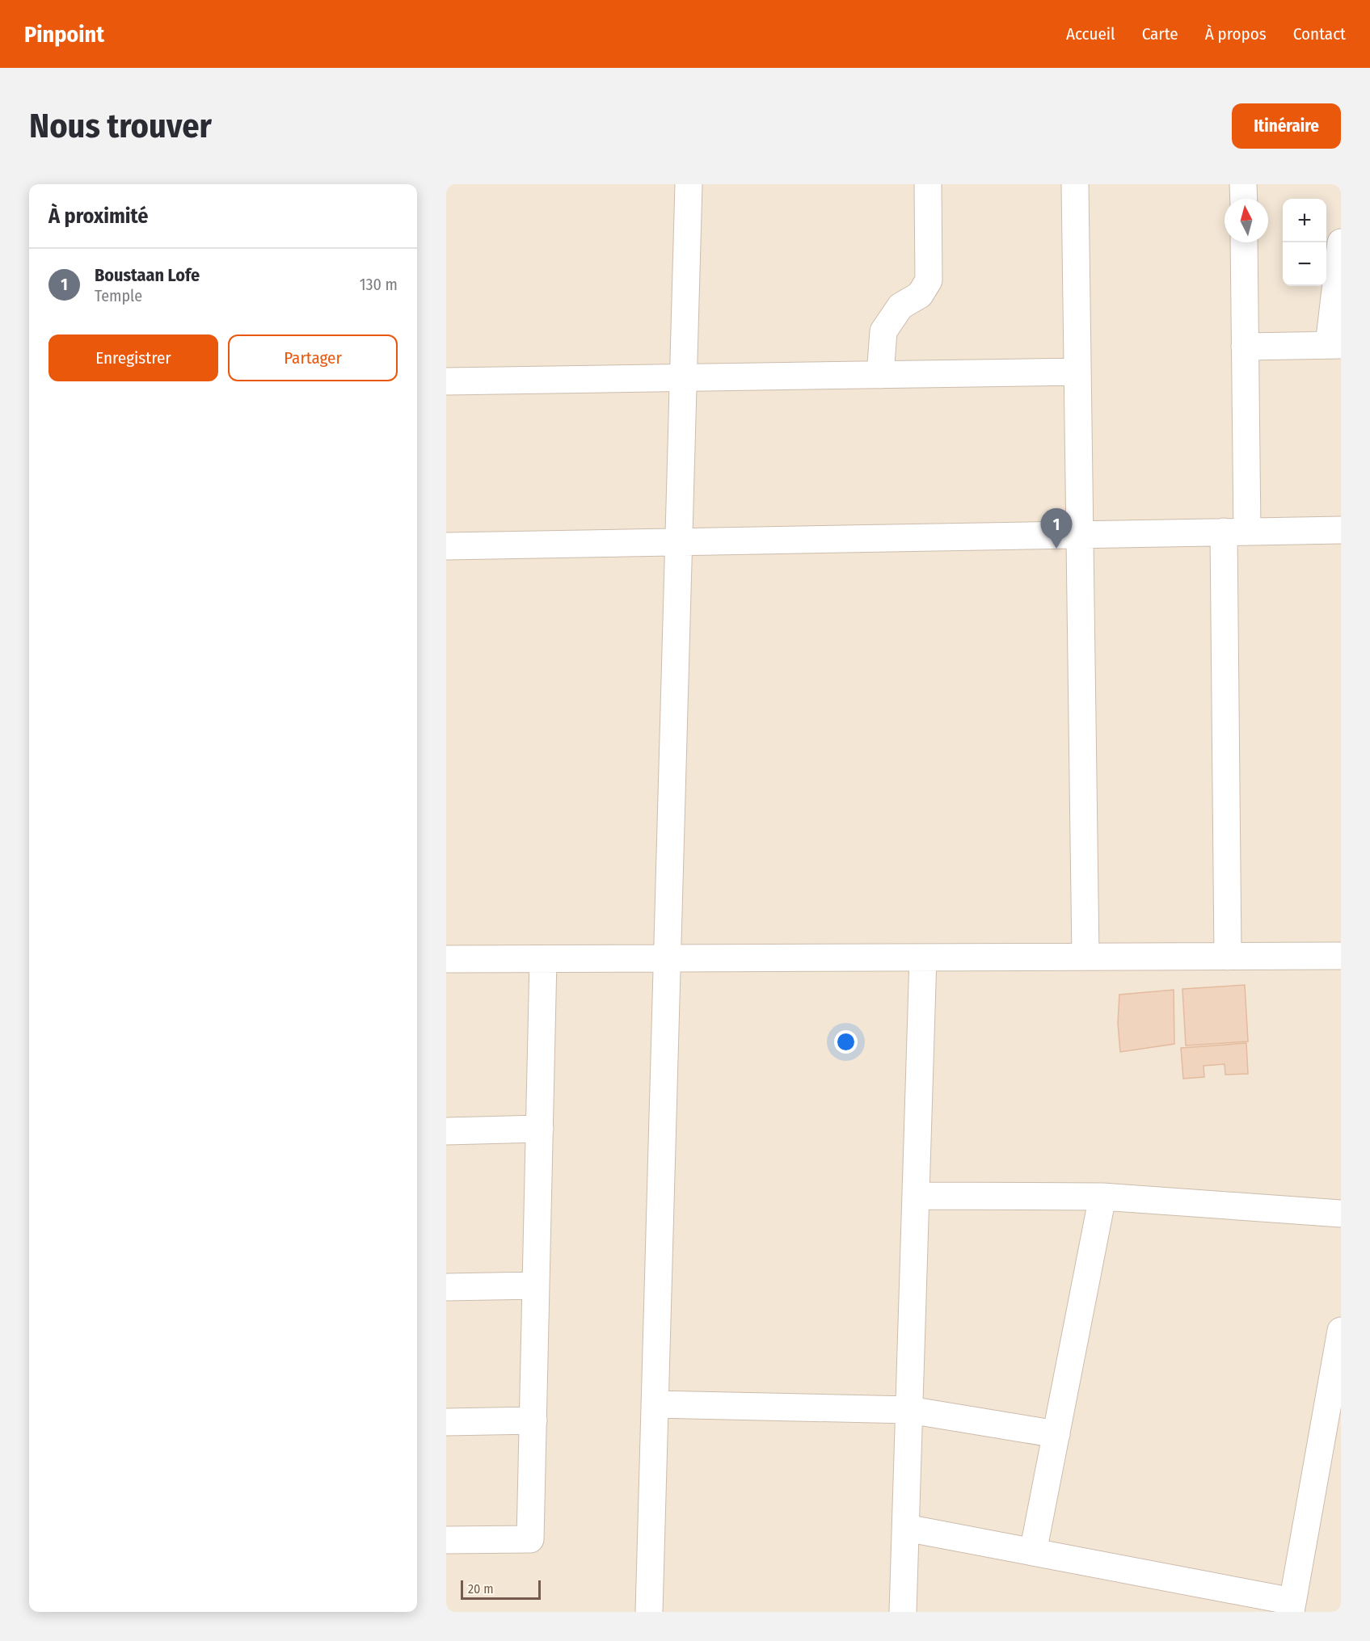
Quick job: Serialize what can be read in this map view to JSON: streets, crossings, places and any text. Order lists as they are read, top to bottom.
{
  "scale_bar": "20 m",
  "north": "top",
  "page": {
    "header": "Pinpoint",
    "nav": [
      "Accueil",
      "Carte",
      "À propos",
      "Contact"
    ],
    "buttons": [
      "Itinéraire",
      ["Enregistrer", "Partager"]
    ],
    "title": "Nous trouver",
    "heading": "À proximité",
    "map_buttons": ["+", "−"],
    "list": [
      {
        "mark": "1",
        "name": "Boustaan Lofe",
        "note": "Temple",
        "value": "130 m"
      }
    ],
    "pins": "1",
    "scale": "20 m"
  }
}
